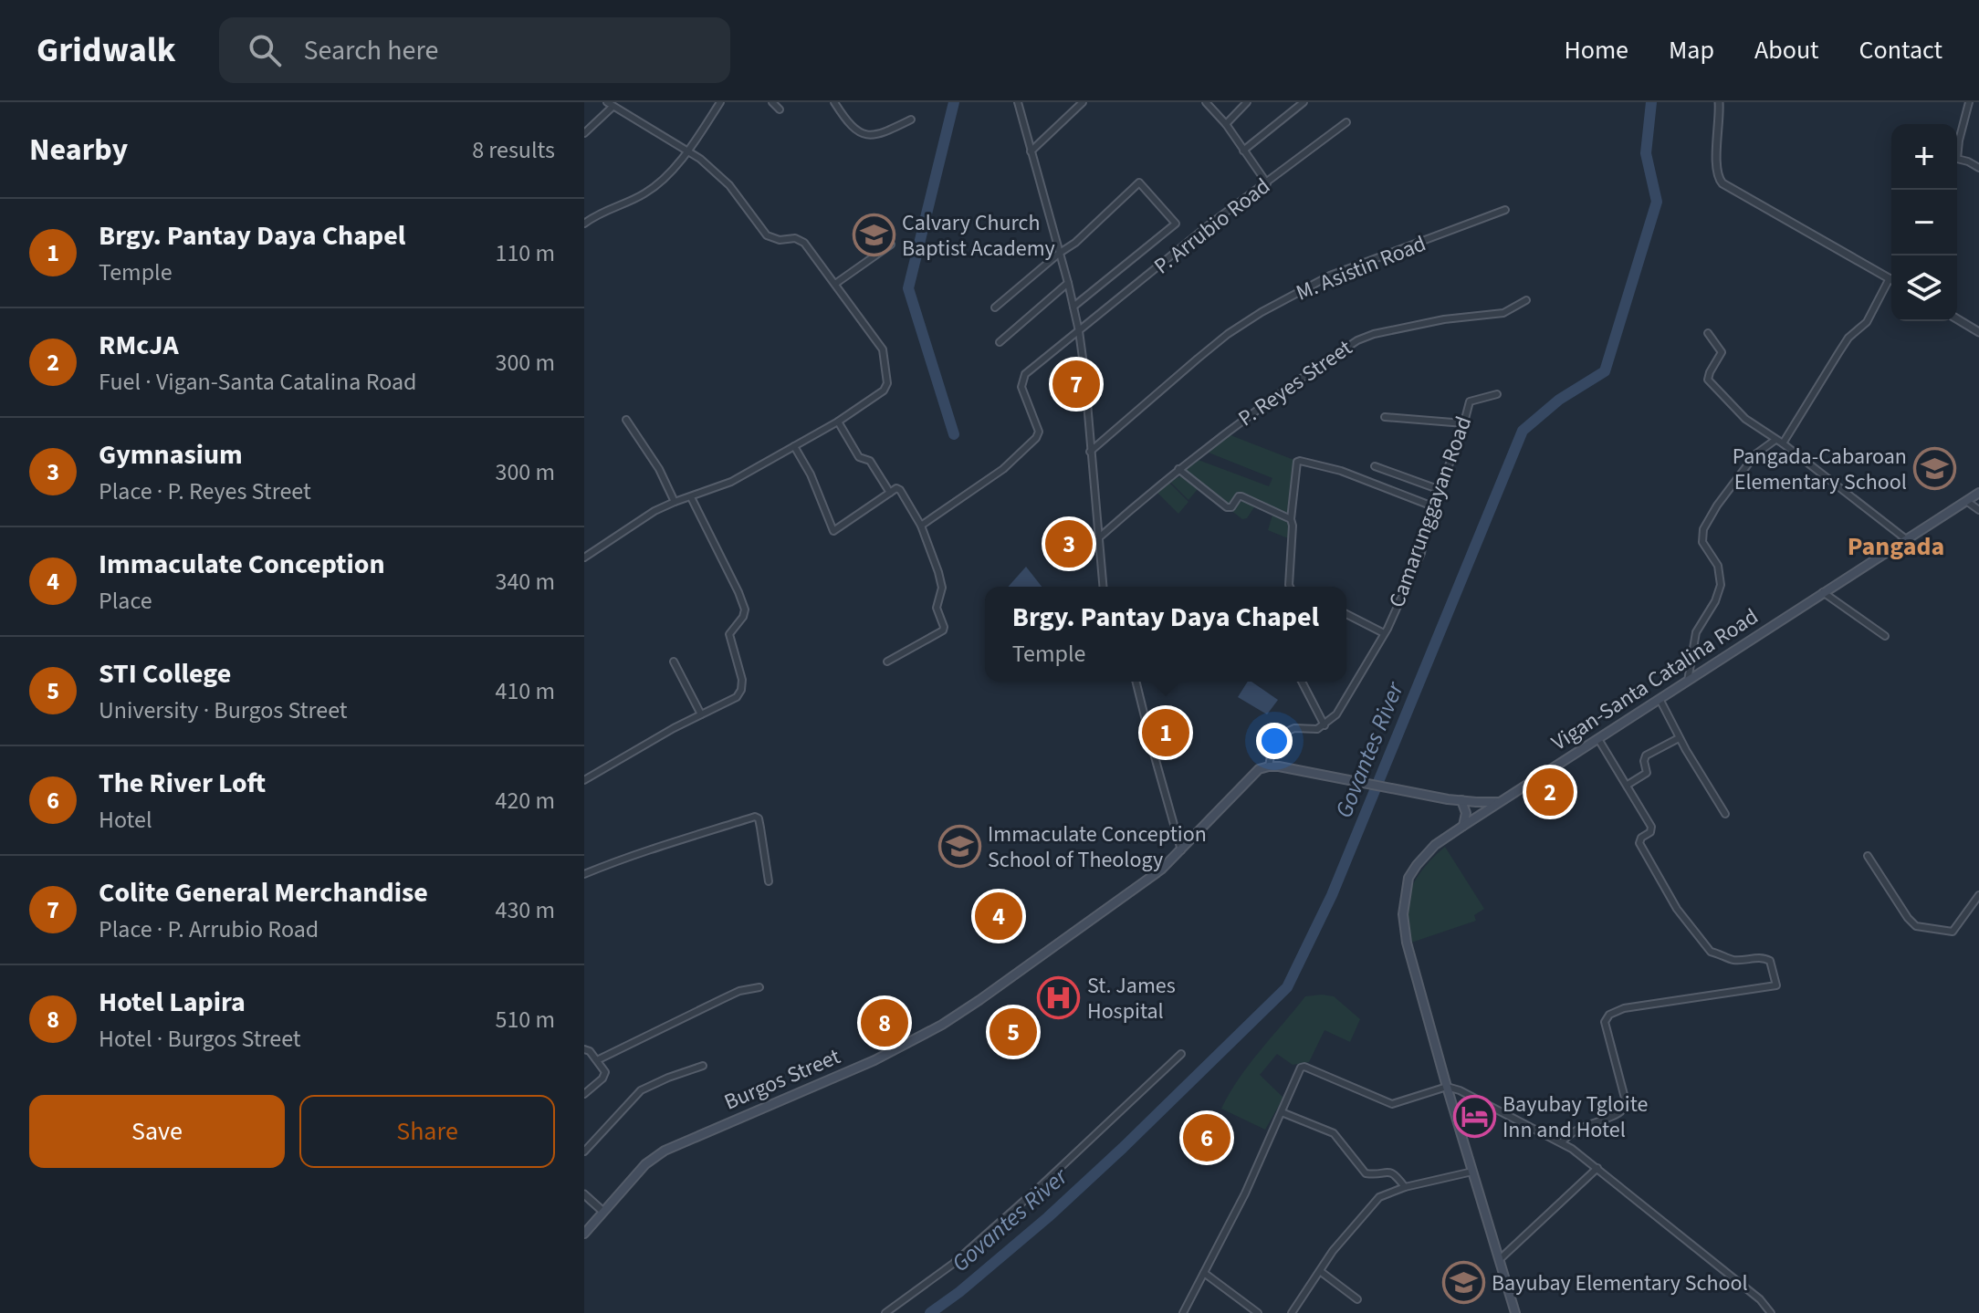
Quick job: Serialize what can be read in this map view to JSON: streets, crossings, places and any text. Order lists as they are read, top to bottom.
{
  "streets": {
    "main road": ["Vigan-Santa Catalina Road", "Burgos Street"],
    "street": [
      "P. Arrubio Road",
      "M. Asistin Road",
      "P. Reyes Street",
      "Camarunggayan Road"
    ]
  },
  "districts": ["Pangada"],
  "water": ["Govantes River"],
  "places": {
    "school or university": [
      "Calvary Church Baptist Academy",
      "Pangada-Cabaroan Elementary School",
      "Immaculate Conception School of Theology",
      "Bayubay Elementary School"
    ],
    "hospital": ["St. James Hospital"],
    "hotel": ["Bayubay Tgloite Inn and Hotel"]
  },
  "page": {
    "header": "Gridwalk",
    "search": "Search here",
    "nav": [
      "Home",
      "Map",
      "About",
      "Contact"
    ],
    "heading": ["Nearby", "8 results"],
    "map_buttons": ["+", "−"],
    "list": [
      {
        "mark": "1",
        "name": "Brgy. Pantay Daya Chapel",
        "note": "Temple",
        "value": "110 m"
      },
      {
        "mark": "2",
        "name": "RMcJA",
        "note": "Fuel · Vigan-Santa Catalina Road",
        "value": "300 m"
      },
      {
        "mark": "3",
        "name": "Gymnasium",
        "note": "Place · P. Reyes Street",
        "value": "300 m"
      },
      {
        "mark": "4",
        "name": "Immaculate Conception",
        "note": "Place",
        "value": "340 m"
      },
      {
        "mark": "5",
        "name": "STI College",
        "note": "University · Burgos Street",
        "value": "410 m"
      },
      {
        "mark": "6",
        "name": "The River Loft",
        "note": "Hotel",
        "value": "420 m"
      },
      {
        "mark": "7",
        "name": "Colite General Merchandise",
        "note": "Place · P. Arrubio Road",
        "value": "430 m"
      },
      {
        "mark": "8",
        "name": "Hotel Lapira",
        "note": "Hotel · Burgos Street",
        "value": "510 m"
      }
    ],
    "pins": [
      "7",
      "3",
      "1",
      "2",
      "4",
      "8",
      "5",
      "6"
    ],
    "popup": ["Brgy. Pantay Daya Chapel", "Temple"],
    "buttons": ["Save", "Share"]
  }
}
